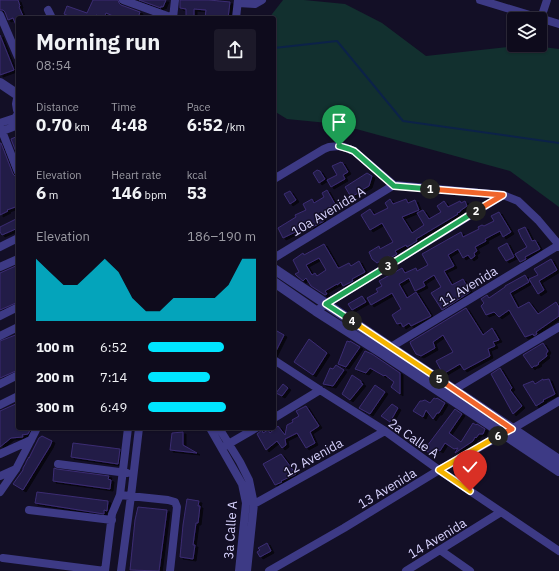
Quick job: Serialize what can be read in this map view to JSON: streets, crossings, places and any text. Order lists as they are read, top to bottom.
{
  "streets": {
    "street": [
      "10a Avenida A",
      "11 Avenida",
      "2a Calle A",
      "12 Avenida",
      "13 Avenida",
      "3a Calle A",
      "14 Avenida"
    ]
  },
  "crossings": [
    ["2a Calle A", "12 Avenida"],
    ["2a Calle A", "13 Avenida"],
    ["2a Calle A", "14 Avenida"],
    ["12 Avenida", "3a Calle A"]
  ],
  "page": {
    "heading": ["Morning run", "08:54"],
    "stats": [
      ["Distance", "0.70 km"],
      ["Time", "4:48"],
      ["Pace", "6:52 /km"],
      ["Elevation", "6 m"],
      ["Heart rate", "146 bpm"],
      ["kcal", "53"]
    ],
    "pins": [
      "1",
      "2",
      "3",
      "4",
      "5",
      "6"
    ],
    "chart": ["Elevation", "186–190 m"],
    "list": [
      {
        "name": "100 m",
        "note": "6:52"
      },
      {
        "name": "200 m",
        "note": "7:14"
      },
      {
        "name": "300 m",
        "note": "6:49"
      }
    ]
  }
}
